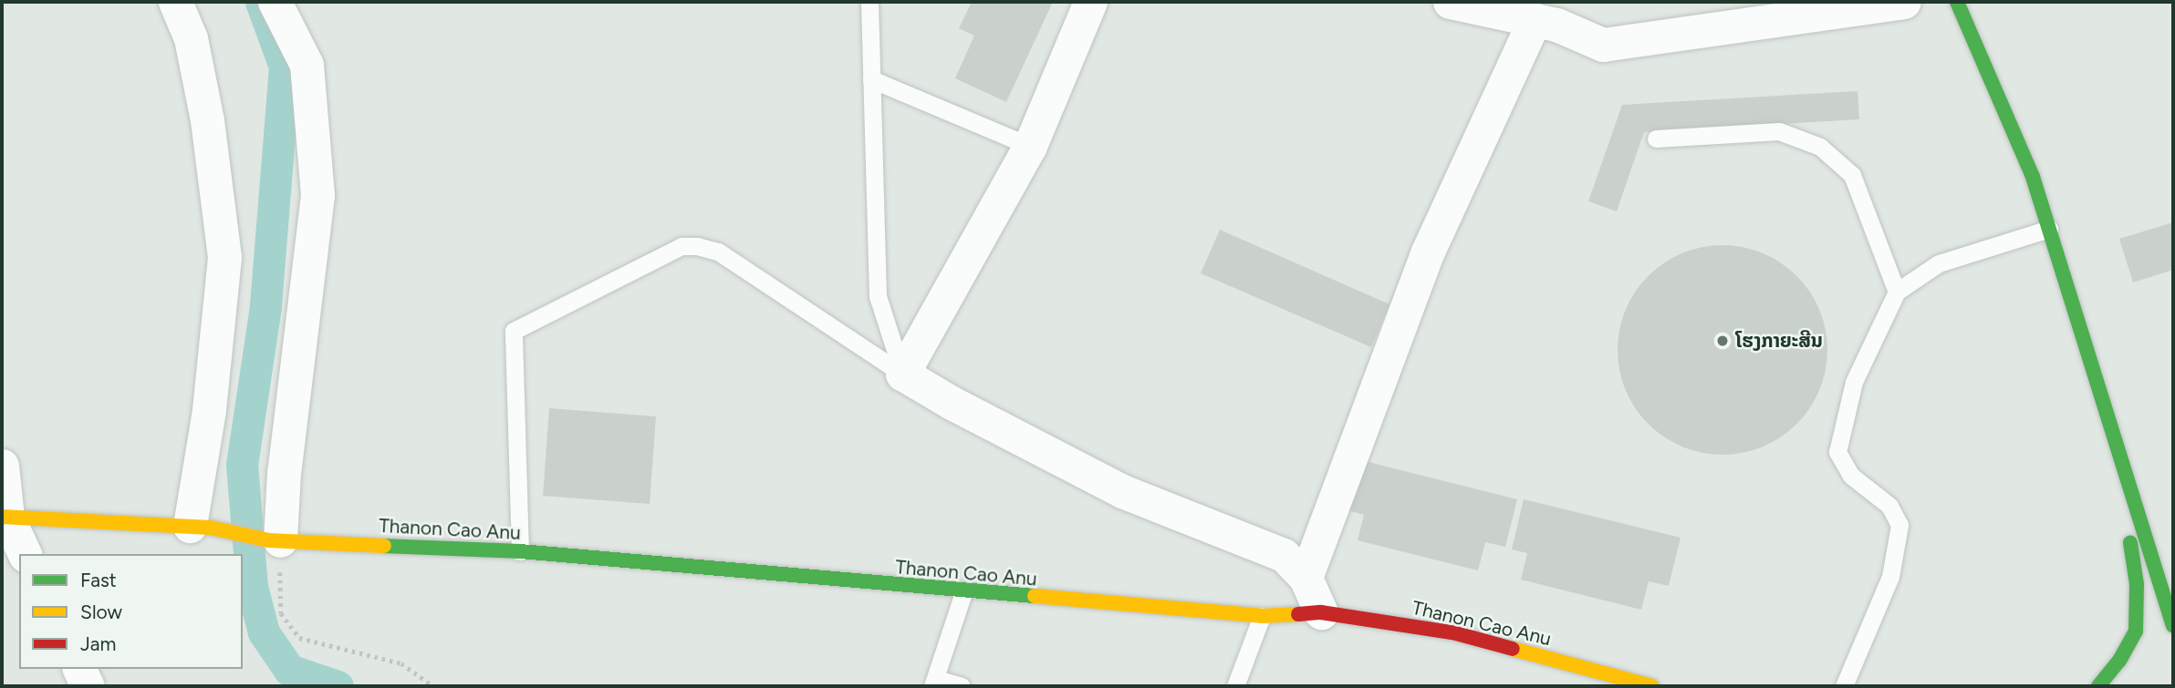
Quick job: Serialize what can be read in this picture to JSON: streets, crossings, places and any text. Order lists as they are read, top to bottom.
{
  "streets": {
    "street": ["Thanon Cao Anu"]
  },
  "places": ["ໂຮງກາຍະສີນ"],
  "legend": ["Fast", "Slow", "Jam"]
}
